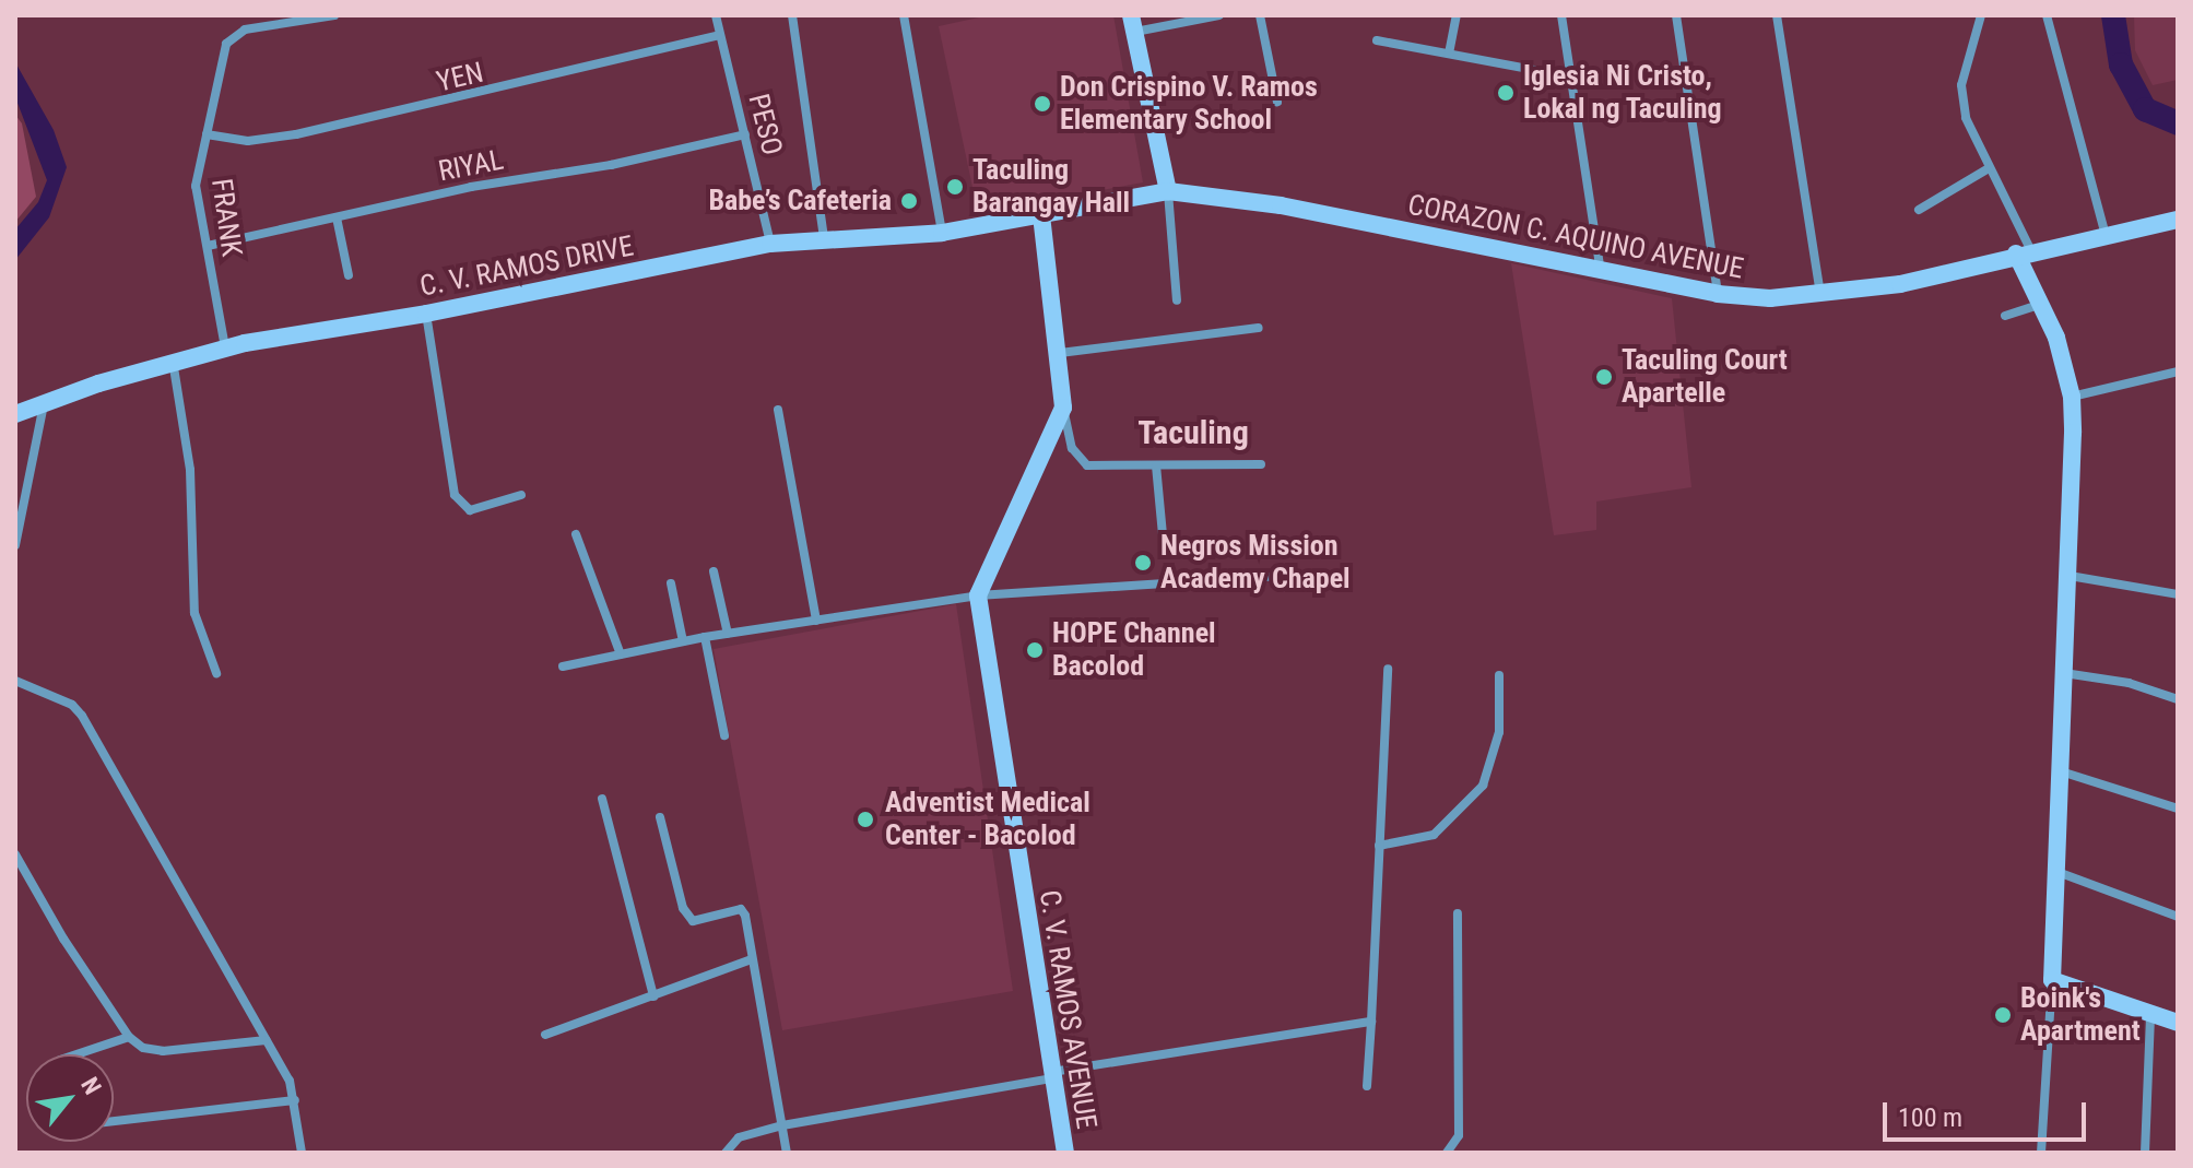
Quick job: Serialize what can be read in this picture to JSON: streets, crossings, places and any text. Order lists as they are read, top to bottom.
{
  "streets": {
    "street": [
      "YEN",
      "PESO",
      "RIYAL",
      "FRANK",
      "CORAZON C. AQUINO AVENUE",
      "C. V. RAMOS DRIVE",
      "C. V. RAMOS AVENUE"
    ]
  },
  "crossings": [
    ["YEN", "PESO"],
    ["YEN", "FRANK"],
    ["PESO", "RIYAL"],
    ["PESO", "C. V. RAMOS DRIVE"],
    ["RIYAL", "FRANK"],
    ["FRANK", "C. V. RAMOS DRIVE"],
    ["CORAZON C. AQUINO AVENUE", "C. V. RAMOS DRIVE"]
  ],
  "districts": ["Taculing"],
  "places": [
    "Iglesia Ni Cristo, Lokal ng Taculing",
    "Don Crispino V. Ramos Elementary School",
    "Taculing Barangay Hall",
    "Babe’s Cafeteria",
    "Taculing Court Apartelle",
    "Negros Mission Academy Chapel",
    "HOPE Channel Bacolod",
    "Adventist Medical Center - Bacolod",
    "Boink's Apartment"
  ],
  "scale_bar": "100 m",
  "north": "top right"
}
